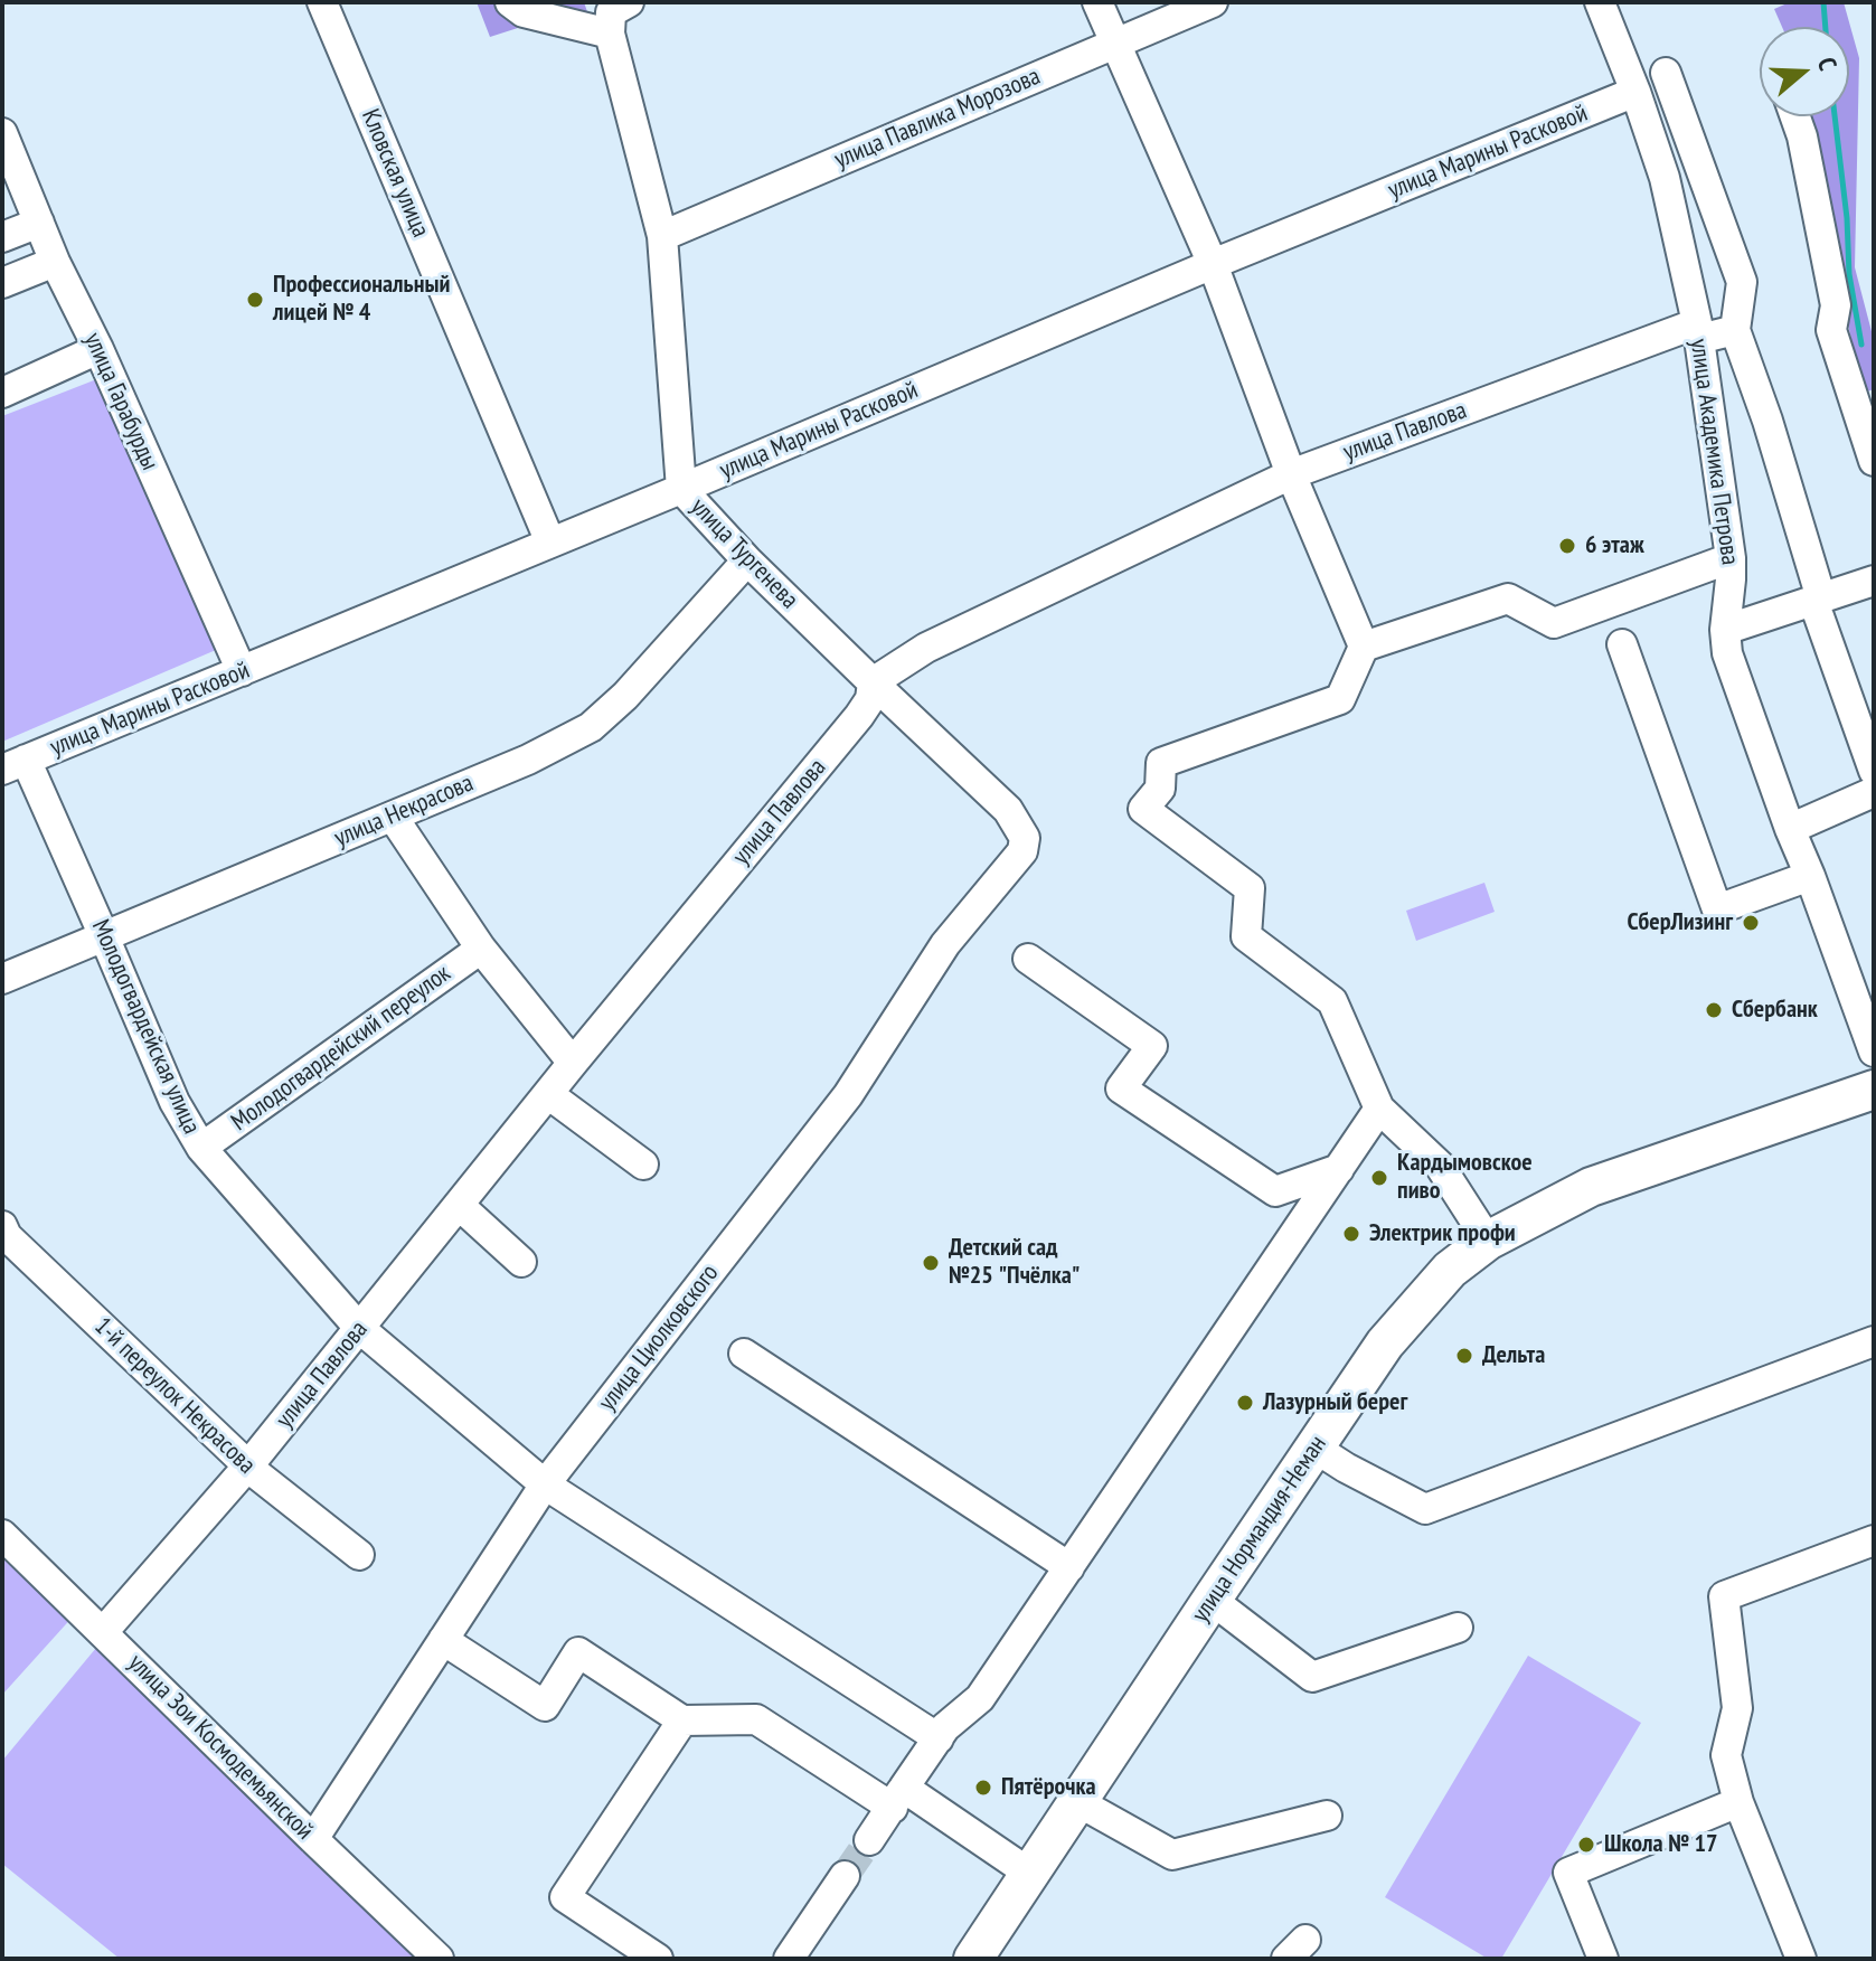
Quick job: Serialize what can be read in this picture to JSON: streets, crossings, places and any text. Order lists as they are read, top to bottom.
{
  "streets": {
    "main road": ["улица Нормандия-Неман"],
    "street": [
      "улица Павлика Морозова",
      "улица Марины Расковой",
      "Кловская улица",
      "улица Гарабурды",
      "улица Павлова",
      "улица Академика Петрова",
      "улица Тургенева",
      "улица Некрасова",
      "Молодогвардейская улица",
      "Молодогвардейский переулок",
      "улица Циолковского",
      "1-й переулок Некрасова",
      "улица Зои Космодемьянской"
    ]
  },
  "crossings": [
    ["улица Павлика Морозова", "улица Тургенева"],
    ["улица Марины Расковой", "Кловская улица"],
    ["улица Марины Расковой", "улица Гарабурды"],
    ["улица Марины Расковой", "улица Академика Петрова"],
    ["улица Марины Расковой", "улица Тургенева"],
    ["улица Марины Расковой", "Молодогвардейская улица"],
    ["улица Павлова", "улица Академика Петрова"],
    ["улица Павлова", "улица Тургенева"],
    ["улица Павлова", "Молодогвардейская улица"],
    ["улица Павлова", "1-й переулок Некрасова"],
    ["улица Павлова", "улица Зои Космодемьянской"],
    ["улица Тургенева", "улица Некрасова"],
    ["улица Тургенева", "улица Циолковского"],
    ["улица Некрасова", "Молодогвардейская улица"],
    ["Молодогвардейская улица", "Молодогвардейский переулок"],
    ["Молодогвардейская улица", "улица Циолковского"],
    ["улица Циолковского", "улица Зои Космодемьянской"]
  ],
  "places": [
    "Профессиональный лицей № 4",
    "6 этаж",
    "СберЛизинг",
    "Сбербанк",
    "Кардымовское пиво",
    "Электрик профи",
    "Детский сад №25 \"Пчёлка\"",
    "Дельта",
    "Лазурный берег",
    "Пятёрочка",
    "Школа № 17"
  ],
  "north": "right"
}
